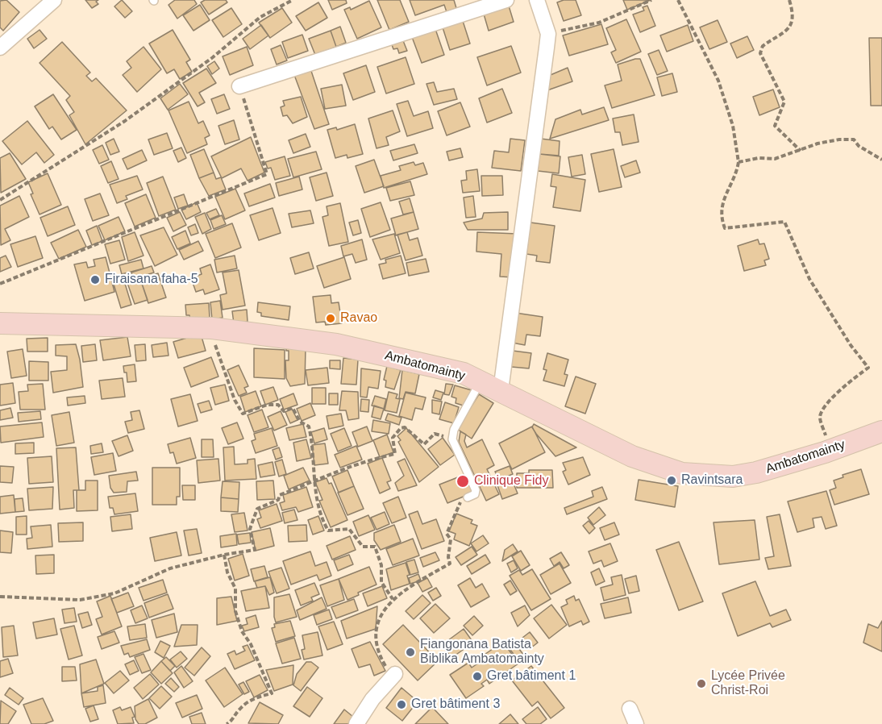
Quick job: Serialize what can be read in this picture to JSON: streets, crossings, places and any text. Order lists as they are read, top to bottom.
{
  "streets": {
    "main road": ["Ambatomainty"]
  },
  "places": [
    "Firaisana faha-5",
    "Ravao",
    "Ravintsara",
    "Clinique Fidy",
    "Fiangonana Batista Biblika Ambatomainty",
    "Gret bâtiment 1",
    "Lycée Privée Christ-Roi",
    "Gret bâtiment 3"
  ]
}
